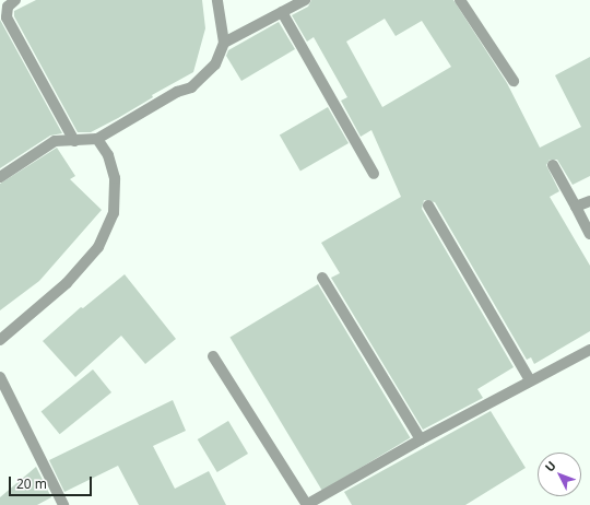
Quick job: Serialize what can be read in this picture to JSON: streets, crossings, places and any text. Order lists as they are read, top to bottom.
{
  "scale_bar": "20 m",
  "north": "top left"
}
